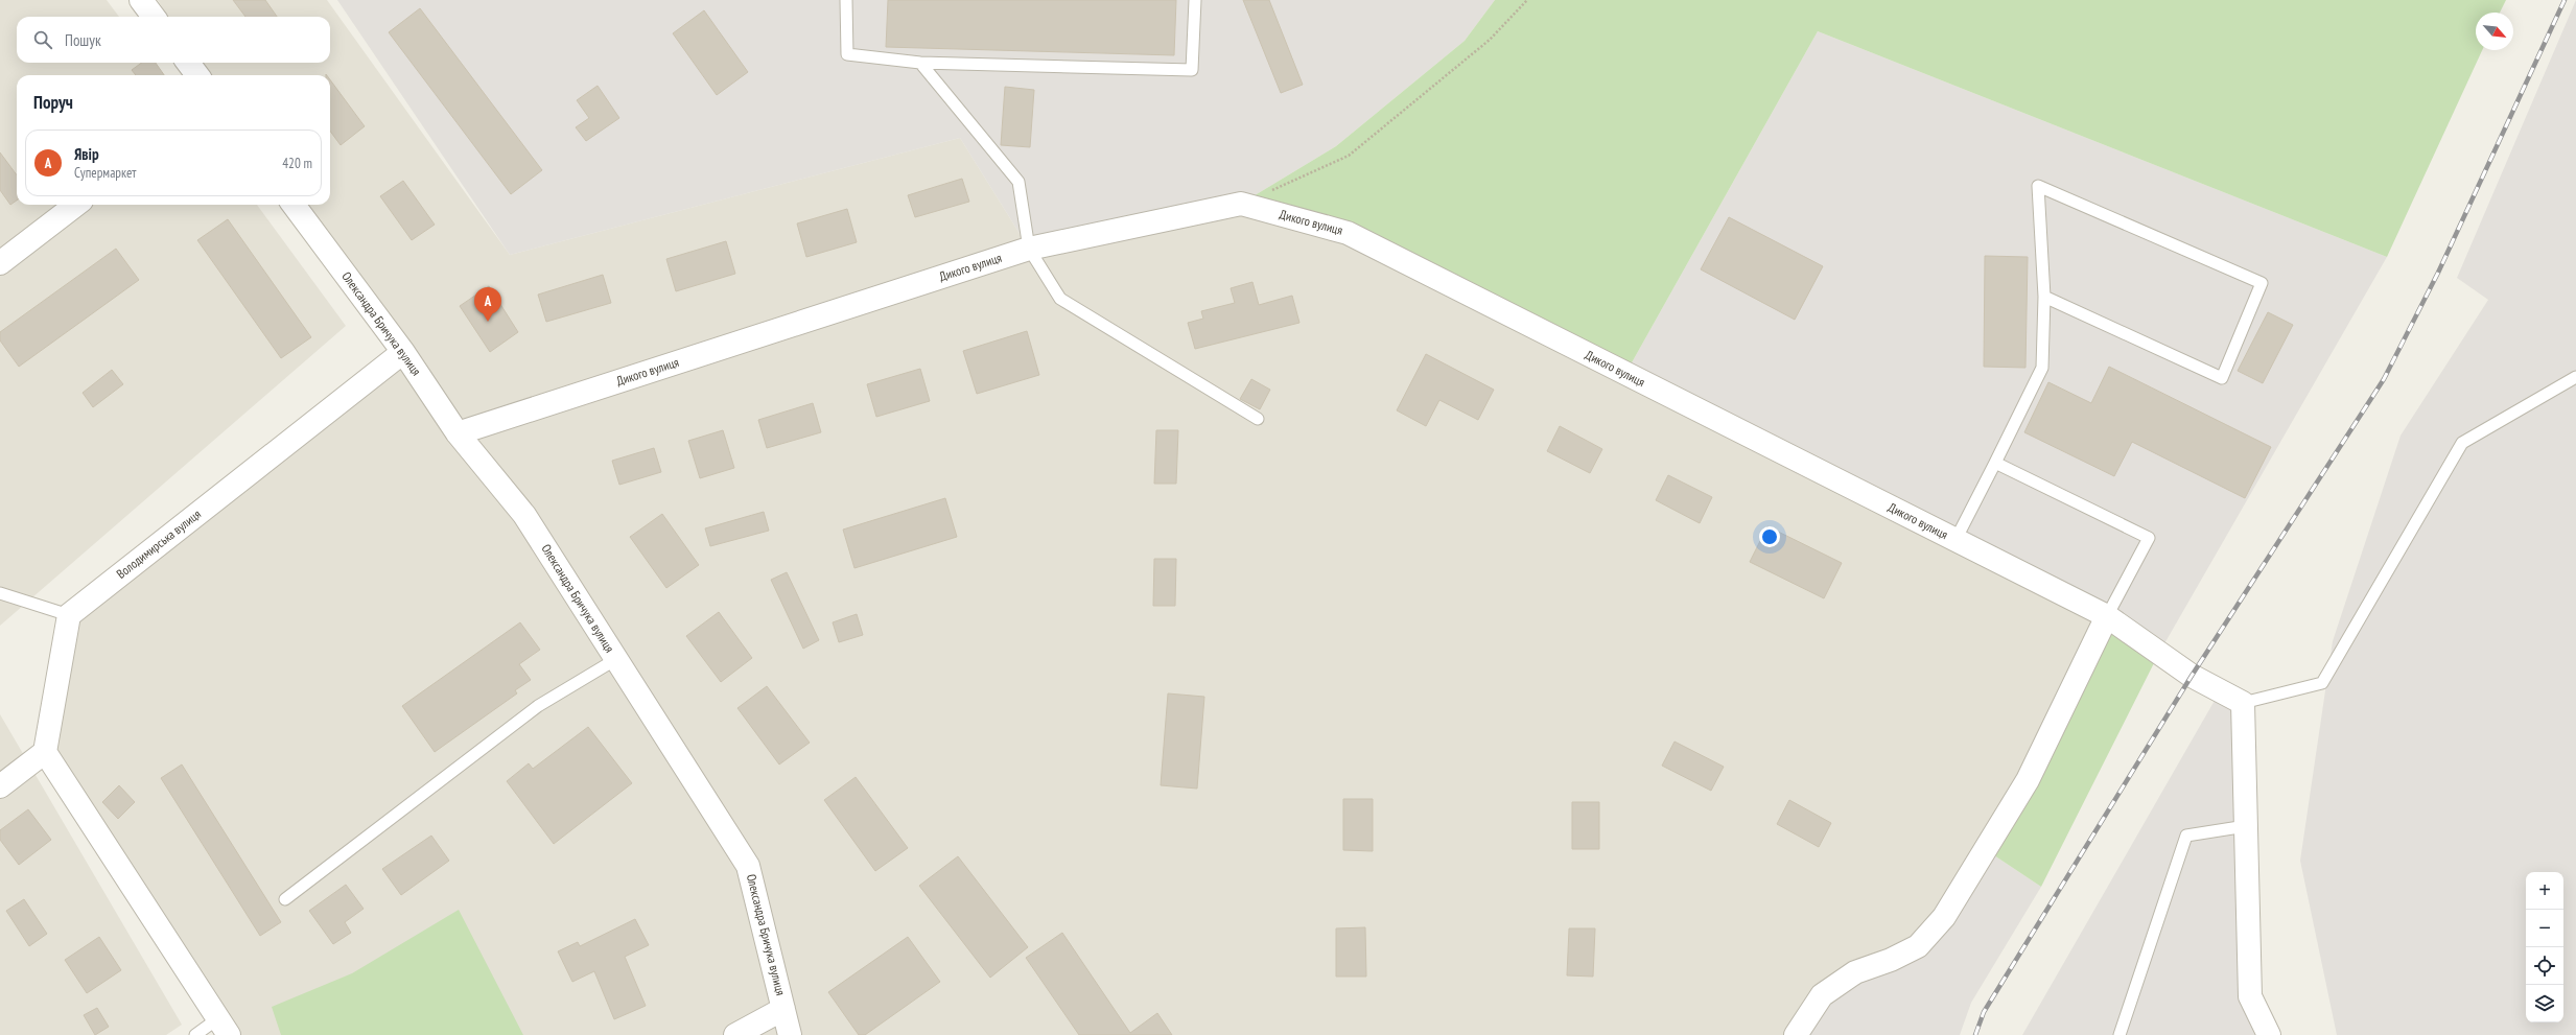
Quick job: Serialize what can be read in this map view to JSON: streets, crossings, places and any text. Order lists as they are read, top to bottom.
{
  "streets": {
    "street": ["Дикого вулиця", "Олександра Бричука вулиця", "Володимирська вулиця"]
  },
  "crossings": [
    ["Дикого вулиця", "Олександра Бричука вулиця"],
    ["Олександра Бричука вулиця", "Володимирська вулиця"]
  ],
  "north": "bottom right",
  "page": {
    "search": "Пошук",
    "heading": "Поруч",
    "list": [
      {
        "mark": "A",
        "name": "Явiр",
        "note": "Супермаркет",
        "value": "420 m"
      }
    ],
    "pins": "A",
    "map_buttons": ["+", "−"]
  }
}
